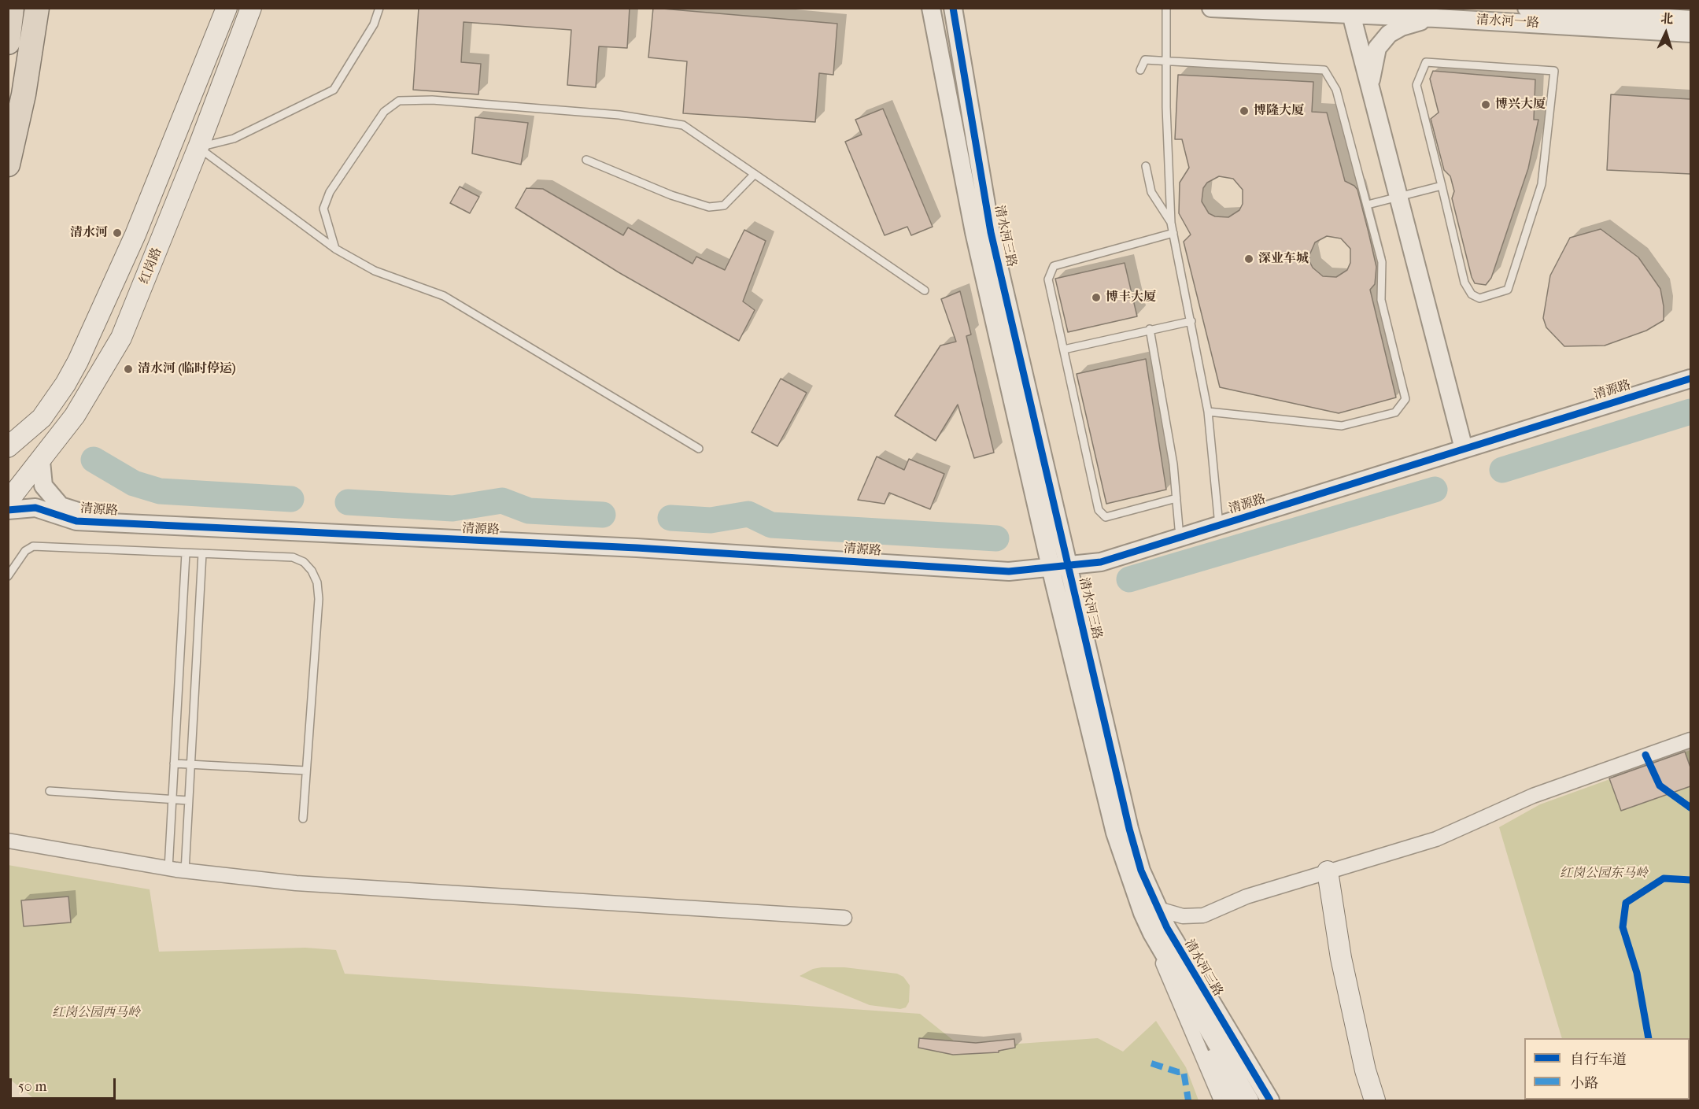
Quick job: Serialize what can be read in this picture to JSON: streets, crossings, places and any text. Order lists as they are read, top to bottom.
{
  "streets": {
    "main road": ["红岗路"],
    "street": ["清水河一路", "清水河三路", "清源路"]
  },
  "crossings": [
    ["清水河三路", "清源路"],
    ["红岗路", "清源路"]
  ],
  "parks": ["红岗公园东马岭", "红岗公园西马岭"],
  "places": [
    "博兴大厦",
    "博隆大厦",
    "清水河",
    "深业车城",
    "博丰大厦",
    "清水河 (临时停运)"
  ],
  "legend": ["自行车道", "小路"],
  "scale_bar": "50 m",
  "north": "top"
}
